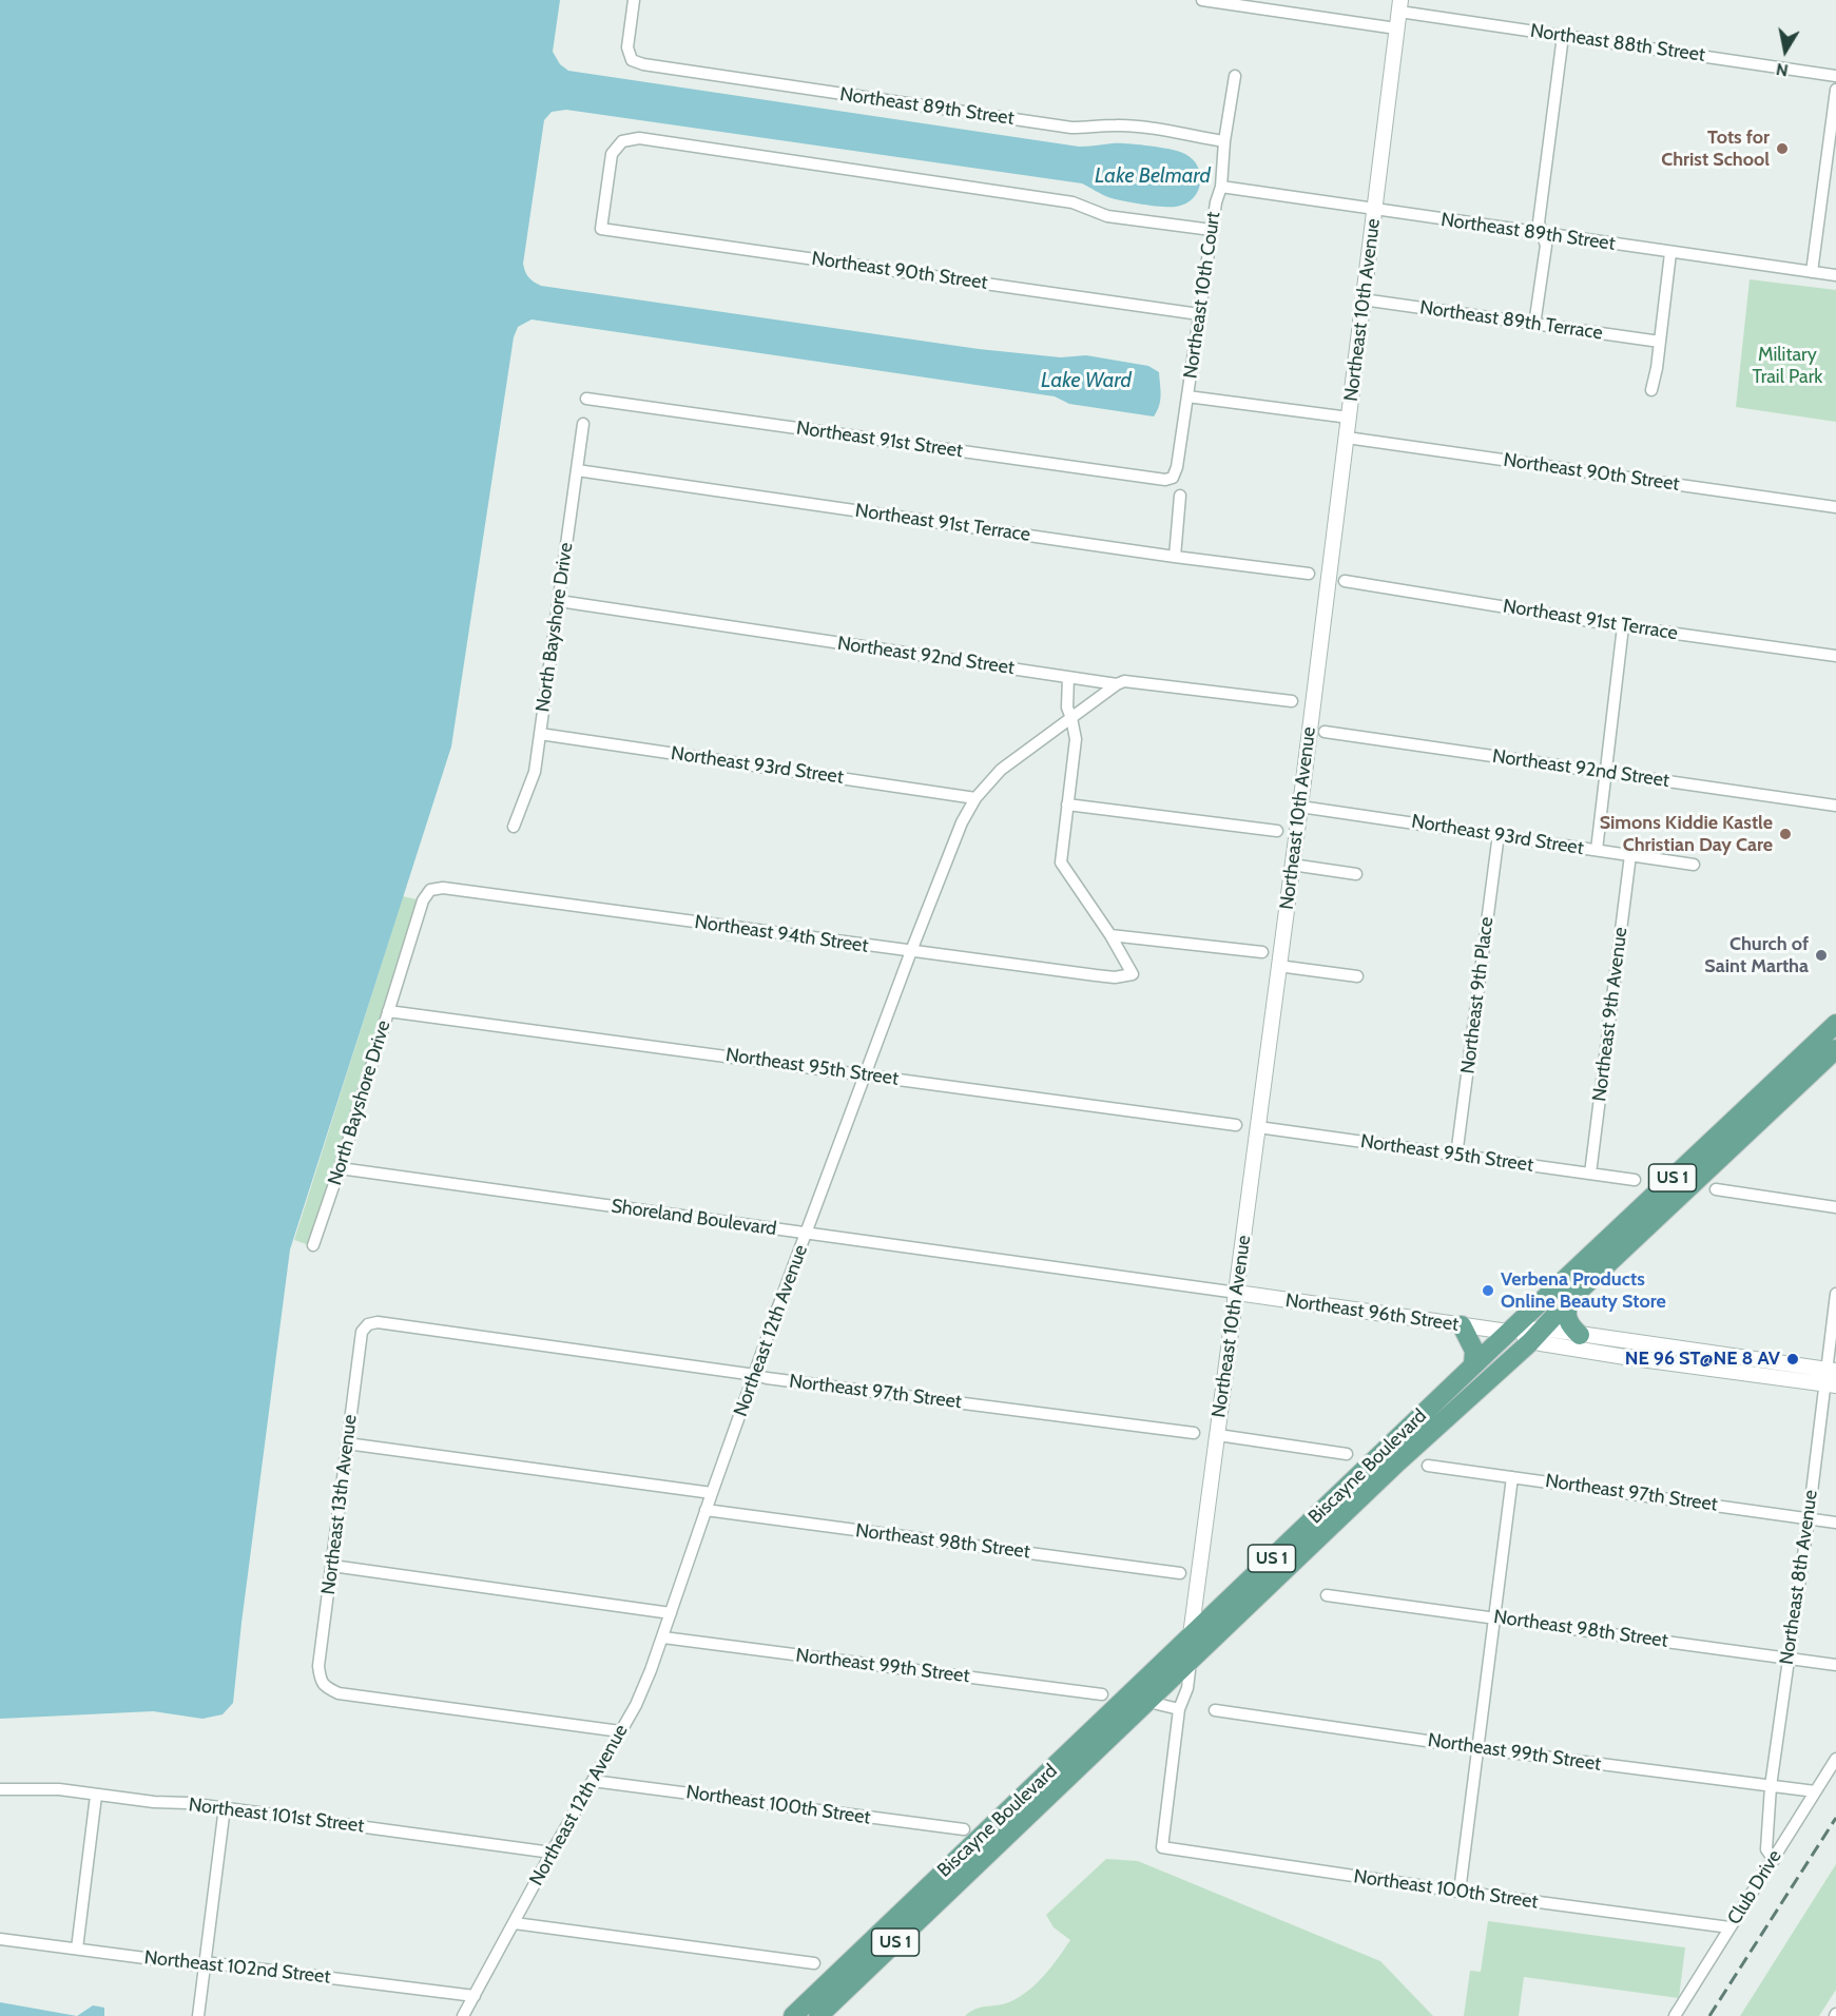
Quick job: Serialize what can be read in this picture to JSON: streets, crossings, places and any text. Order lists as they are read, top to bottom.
{
  "streets": {
    "main road": ["US 1", "Biscayne Boulevard"],
    "street": [
      "Northeast 88th Street",
      "Northeast 89th Street",
      "Northeast 90th Street",
      "Northeast 10th Court",
      "Northeast 10th Avenue",
      "Northeast 89th Terrace",
      "Northeast 91st Street",
      "Northeast 91st Terrace",
      "North Bayshore Drive",
      "Northeast 92nd Street",
      "Northeast 93rd Street",
      "Northeast 94th Street",
      "Northeast 9th Place",
      "Northeast 9th Avenue",
      "Northeast 95th Street",
      "Shoreland Boulevard",
      "Northeast 96th Street",
      "Northeast 12th Avenue",
      "Northeast 97th Street",
      "Northeast 13th Avenue",
      "Northeast 98th Street",
      "Northeast 8th Avenue",
      "Northeast 99th Street",
      "Northeast 100th Street",
      "Northeast 101st Street",
      "Club Drive",
      "Northeast 102nd Street"
    ]
  },
  "crossings": [
    ["Northeast 88th Street", "Northeast 10th Avenue"],
    ["Northeast 89th Street", "Northeast 10th Court"],
    ["Northeast 89th Street", "Northeast 10th Avenue"],
    ["Northeast 90th Street", "Northeast 10th Court"],
    ["Northeast 90th Street", "Northeast 10th Avenue"],
    ["Northeast 10th Court", "Northeast 91st Street"],
    ["Northeast 10th Avenue", "Northeast 89th Terrace"],
    ["Northeast 10th Avenue", "Northeast 93rd Street"],
    ["Northeast 10th Avenue", "Northeast 95th Street"],
    ["Northeast 10th Avenue", "Shoreland Boulevard"],
    ["Northeast 10th Avenue", "Northeast 96th Street"],
    ["Northeast 10th Avenue", "Biscayne Boulevard"],
    ["Northeast 91st Terrace", "North Bayshore Drive"],
    ["North Bayshore Drive", "Northeast 92nd Street"],
    ["North Bayshore Drive", "Northeast 93rd Street"],
    ["North Bayshore Drive", "Northeast 94th Street"],
    ["North Bayshore Drive", "Northeast 95th Street"],
    ["North Bayshore Drive", "Shoreland Boulevard"],
    ["Northeast 92nd Street", "Northeast 12th Avenue"],
    ["Northeast 93rd Street", "Northeast 9th Place"],
    ["Northeast 93rd Street", "Northeast 9th Avenue"],
    ["Northeast 93rd Street", "Northeast 12th Avenue"],
    ["Northeast 94th Street", "Northeast 12th Avenue"],
    ["Northeast 9th Place", "Northeast 95th Street"],
    ["Northeast 9th Avenue", "Northeast 95th Street"],
    ["Northeast 95th Street", "Northeast 12th Avenue"],
    ["Shoreland Boulevard", "Northeast 96th Street"],
    ["Shoreland Boulevard", "Northeast 12th Avenue"],
    ["Northeast 96th Street", "Biscayne Boulevard"],
    ["Northeast 96th Street", "Northeast 8th Avenue"],
    ["Northeast 12th Avenue", "Northeast 97th Street"],
    ["Northeast 12th Avenue", "Northeast 13th Avenue"],
    ["Northeast 12th Avenue", "Northeast 98th Street"],
    ["Northeast 12th Avenue", "Northeast 99th Street"],
    ["Northeast 12th Avenue", "Northeast 100th Street"],
    ["Northeast 12th Avenue", "Northeast 101st Street"],
    ["Northeast 12th Avenue", "Northeast 102nd Street"],
    ["Northeast 97th Street", "Northeast 13th Avenue"],
    ["Northeast 97th Street", "Northeast 8th Avenue"],
    ["Northeast 98th Street", "Northeast 8th Avenue"],
    ["Northeast 8th Avenue", "Northeast 99th Street"],
    ["Northeast 8th Avenue", "Club Drive"],
    ["Northeast 99th Street", "Club Drive"],
    ["Northeast 100th Street", "Club Drive"]
  ],
  "water": ["Lake Belmard", "Lake Ward"],
  "parks": ["Military Trail Park"],
  "places": [
    "Tots for Christ School",
    "Simons Kiddie Kastle Christian Day Care",
    "Church of Saint Martha",
    "Verbena Products Online Beauty Store",
    "NE 96 ST@NE 8 AV"
  ],
  "north": "bottom"
}
